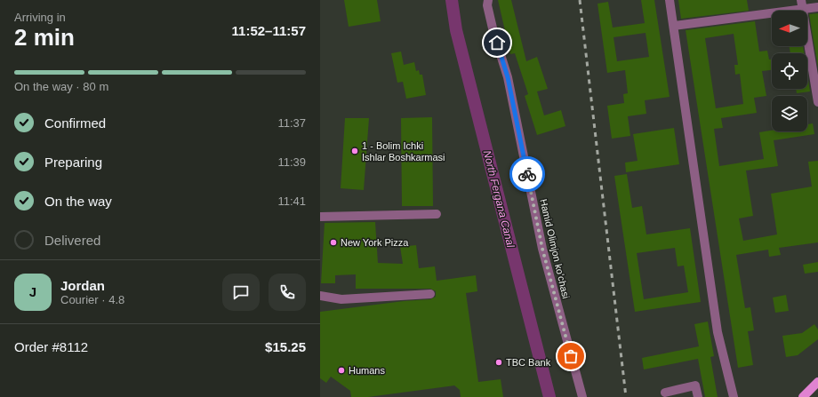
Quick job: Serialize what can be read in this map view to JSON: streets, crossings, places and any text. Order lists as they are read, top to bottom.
{
  "streets": {
    "street": ["Hamid Olimjon koʻchasi"]
  },
  "water": ["North Fergana Canal"],
  "places": [
    "1 - Bolim Ichki Ishlar Boshkarmasi",
    "New York Pizza",
    "TBC Bank",
    "Humans"
  ],
  "north": "left",
  "page": {
    "heading": ["2 min", "Arriving in", "11:52–11:57"],
    "panel": [
      "Jordan",
      "Courier · 4.8",
      "Order #8112",
      "$15.25"
    ],
    "bar": "On the way · 80 m",
    "list": [
      ["Confirmed", "11:37"],
      ["Preparing", "11:39"],
      ["On the way", "11:41"],
      "Delivered"
    ],
    "round": "J"
  }
}
